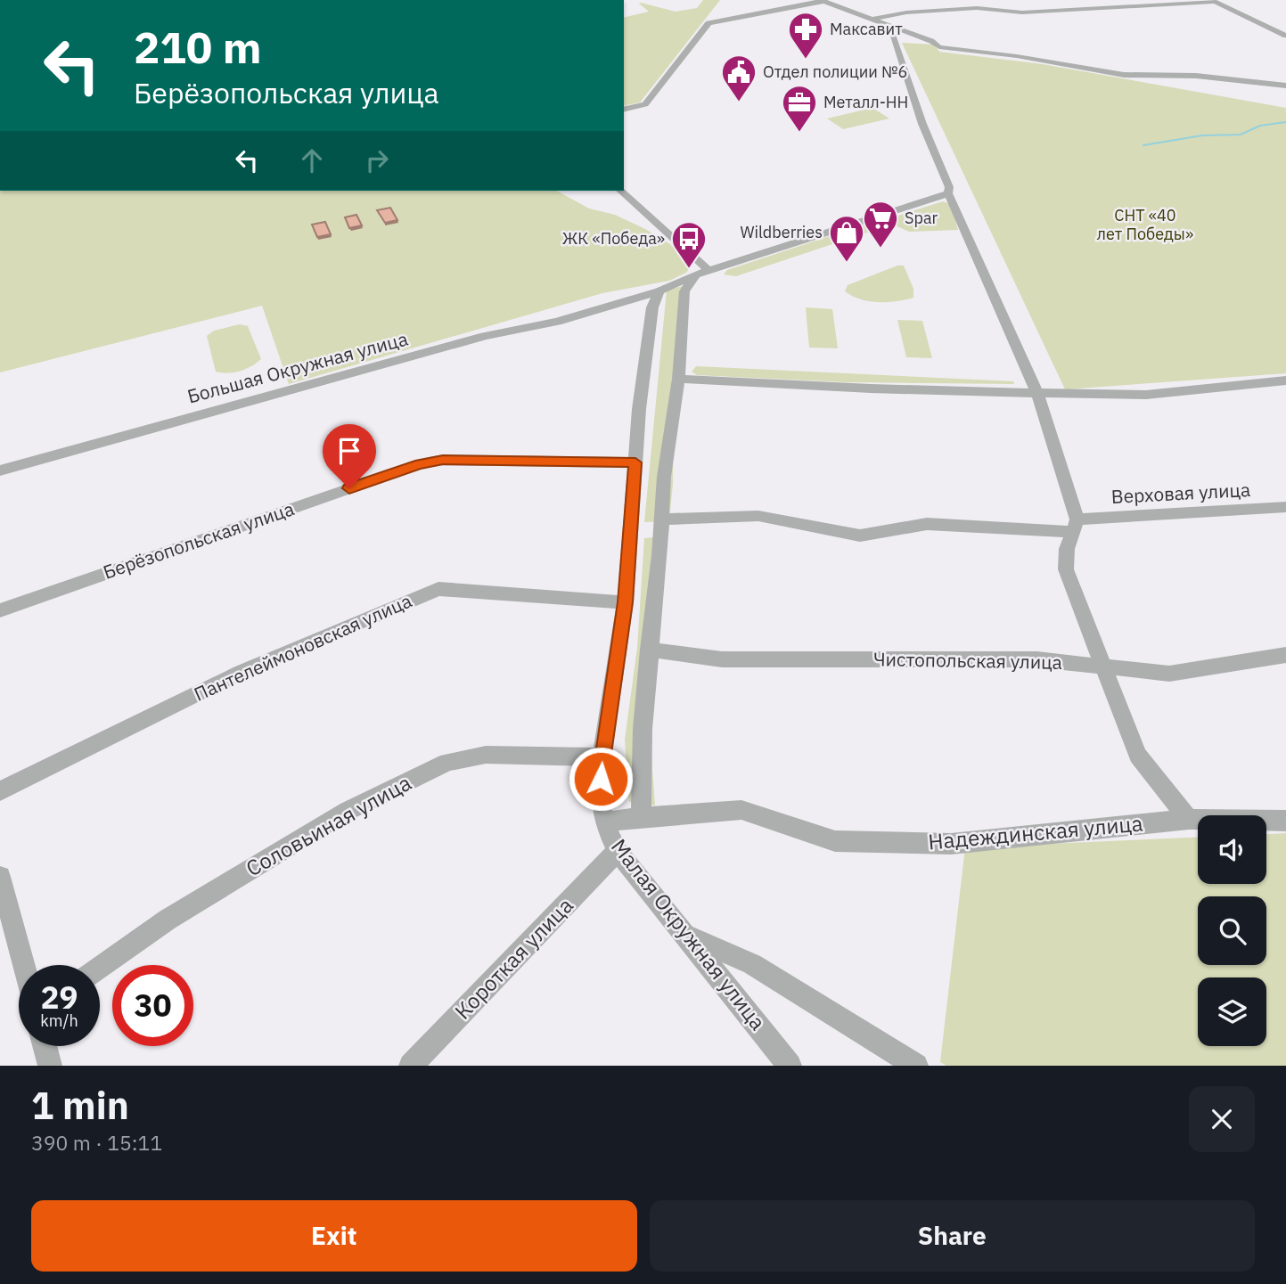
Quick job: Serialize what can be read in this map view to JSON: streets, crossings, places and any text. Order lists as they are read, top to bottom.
{
  "streets": {
    "street": [
      "Большая Окружная улица",
      "Верховая улица",
      "Берёзопольская улица",
      "Пантелеймоновская улица",
      "Чистопольская улица",
      "Соловьиная улица",
      "Надеждинская улица",
      "Малая Окружная улица",
      "Короткая улица"
    ]
  },
  "crossings": [
    ["Берёзопольская улица", "Малая Окружная улица"],
    ["Пантелеймоновская улица", "Малая Окружная улица"],
    ["Соловьиная улица", "Малая Окружная улица"],
    ["Надеждинская улица", "Малая Окружная улица"],
    ["Малая Окружная улица", "Короткая улица"]
  ],
  "parks": ["СНТ «40 лет Победы»"],
  "places": {
    "pharmacy": ["Максавит"],
    "public building": ["Отдел полиции №6"],
    "office": ["Металл-НН"],
    "supermarket": ["Spar"],
    "shop": ["Wildberries"],
    "bus stop": ["ЖК «Победа»"]
  },
  "page": {
    "turn": ["210 m", "Берёзопольская улица"],
    "speed": "29 km/h",
    "limit": "30",
    "heading": ["1 min", "390 m · 15:11"],
    "buttons": ["Exit", "Share"]
  }
}
